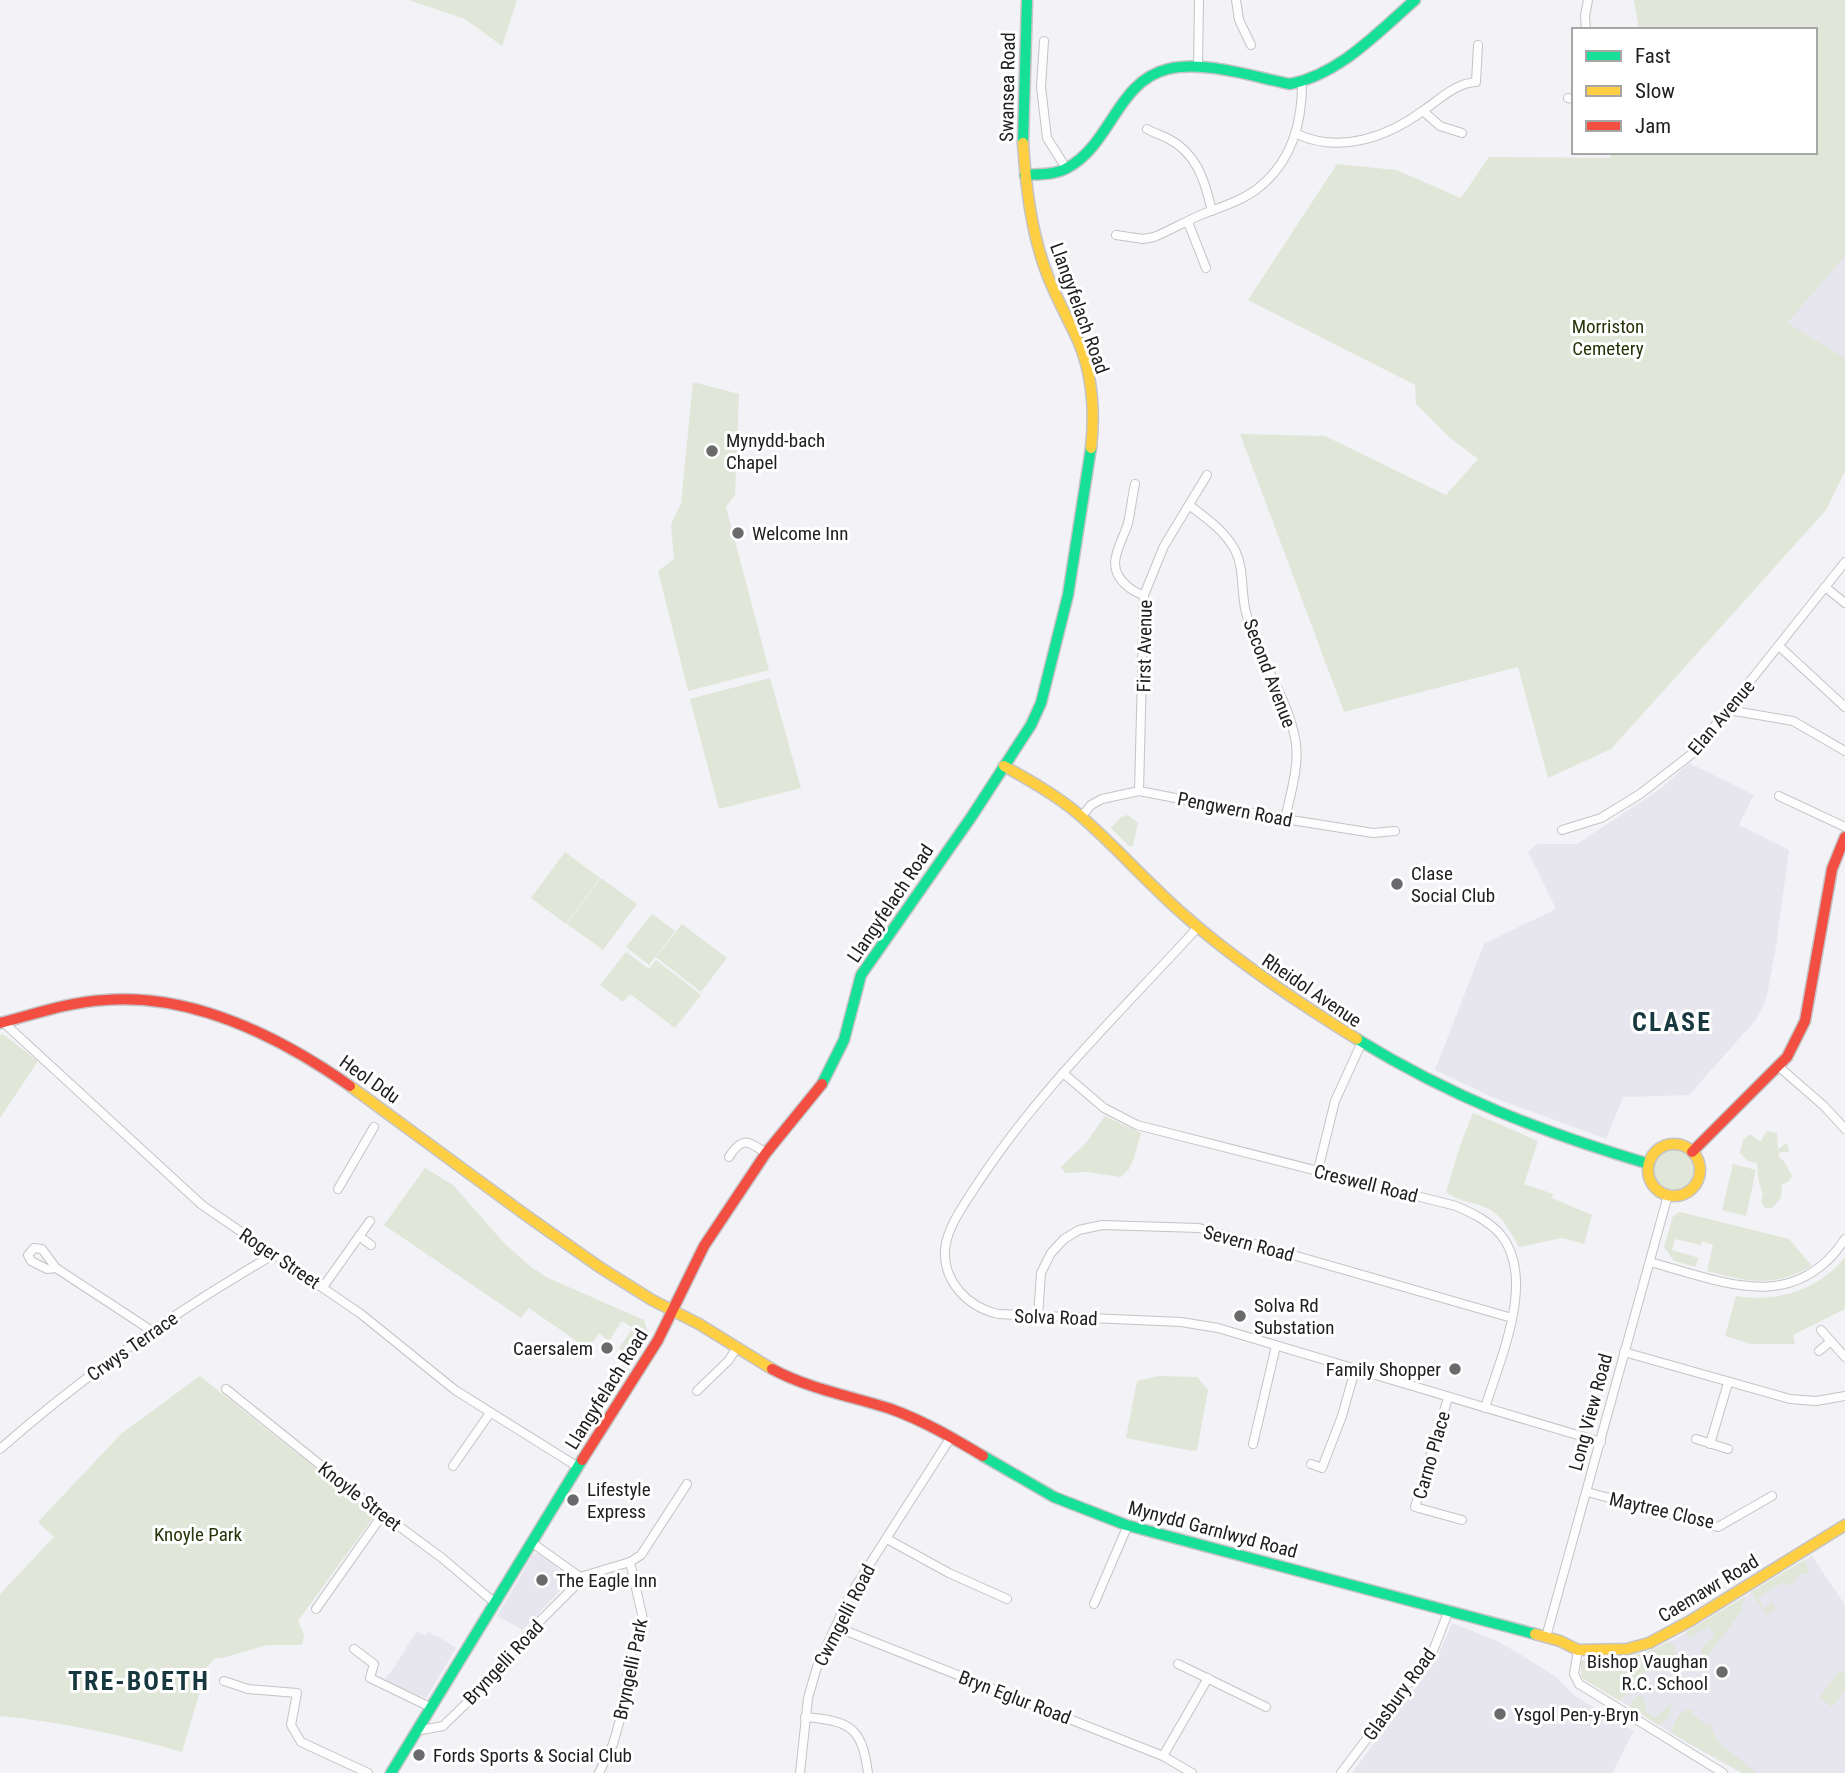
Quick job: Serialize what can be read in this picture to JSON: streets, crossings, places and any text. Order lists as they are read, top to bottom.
{
  "streets": {
    "street": [
      "Swansea Road",
      "Llangyfelach Road",
      "First Avenue",
      "Second Avenue",
      "Elan Avenue",
      "Pengwern Road",
      "Rheidol Avenue",
      "Heol Ddu",
      "Creswell Road",
      "Severn Road",
      "Roger Street",
      "Solva Road",
      "Crwys Terrace",
      "Long View Road",
      "Carno Place",
      "Knoyle Street",
      "Maytree Close",
      "Mynydd Garnlwyd Road",
      "Caemawr Road",
      "Cwmgelli Road",
      "Bryngelli Road",
      "Bryngelli Park",
      "Glasbury Road",
      "Bryn Eglur Road"
    ]
  },
  "crossings": [
    ["Swansea Road", "Llangyfelach Road"],
    ["Llangyfelach Road", "Rheidol Avenue"],
    ["Llangyfelach Road", "Heol Ddu"],
    ["Llangyfelach Road", "Roger Street"],
    ["Llangyfelach Road", "Knoyle Street"],
    ["Llangyfelach Road", "Mynydd Garnlwyd Road"],
    ["Llangyfelach Road", "Bryngelli Road"],
    ["First Avenue", "Second Avenue"],
    ["First Avenue", "Pengwern Road"],
    ["Second Avenue", "Pengwern Road"],
    ["Pengwern Road", "Rheidol Avenue"],
    ["Rheidol Avenue", "Solva Road"],
    ["Rheidol Avenue", "Long View Road"],
    ["Heol Ddu", "Roger Street"],
    ["Heol Ddu", "Mynydd Garnlwyd Road"],
    ["Creswell Road", "Severn Road"],
    ["Creswell Road", "Solva Road"],
    ["Severn Road", "Solva Road"],
    ["Roger Street", "Crwys Terrace"],
    ["Solva Road", "Long View Road"],
    ["Solva Road", "Carno Place"],
    ["Long View Road", "Maytree Close"],
    ["Long View Road", "Mynydd Garnlwyd Road"],
    ["Mynydd Garnlwyd Road", "Caemawr Road"],
    ["Mynydd Garnlwyd Road", "Cwmgelli Road"],
    ["Mynydd Garnlwyd Road", "Glasbury Road"],
    ["Cwmgelli Road", "Bryn Eglur Road"]
  ],
  "districts": ["CLASE", "TRE-BOETH"],
  "parks": ["Morriston Cemetery", "Knoyle Park"],
  "places": [
    "Mynydd-bach Chapel",
    "Welcome Inn",
    "Clase Social Club",
    "Solva Rd Substation",
    "Caersalem",
    "Family Shopper",
    "Lifestyle Express",
    "The Eagle Inn",
    "Bishop Vaughan R.C. School",
    "Ysgol Pen-y-Bryn",
    "Fords Sports & Social Club"
  ],
  "legend": ["Fast", "Slow", "Jam"]
}
